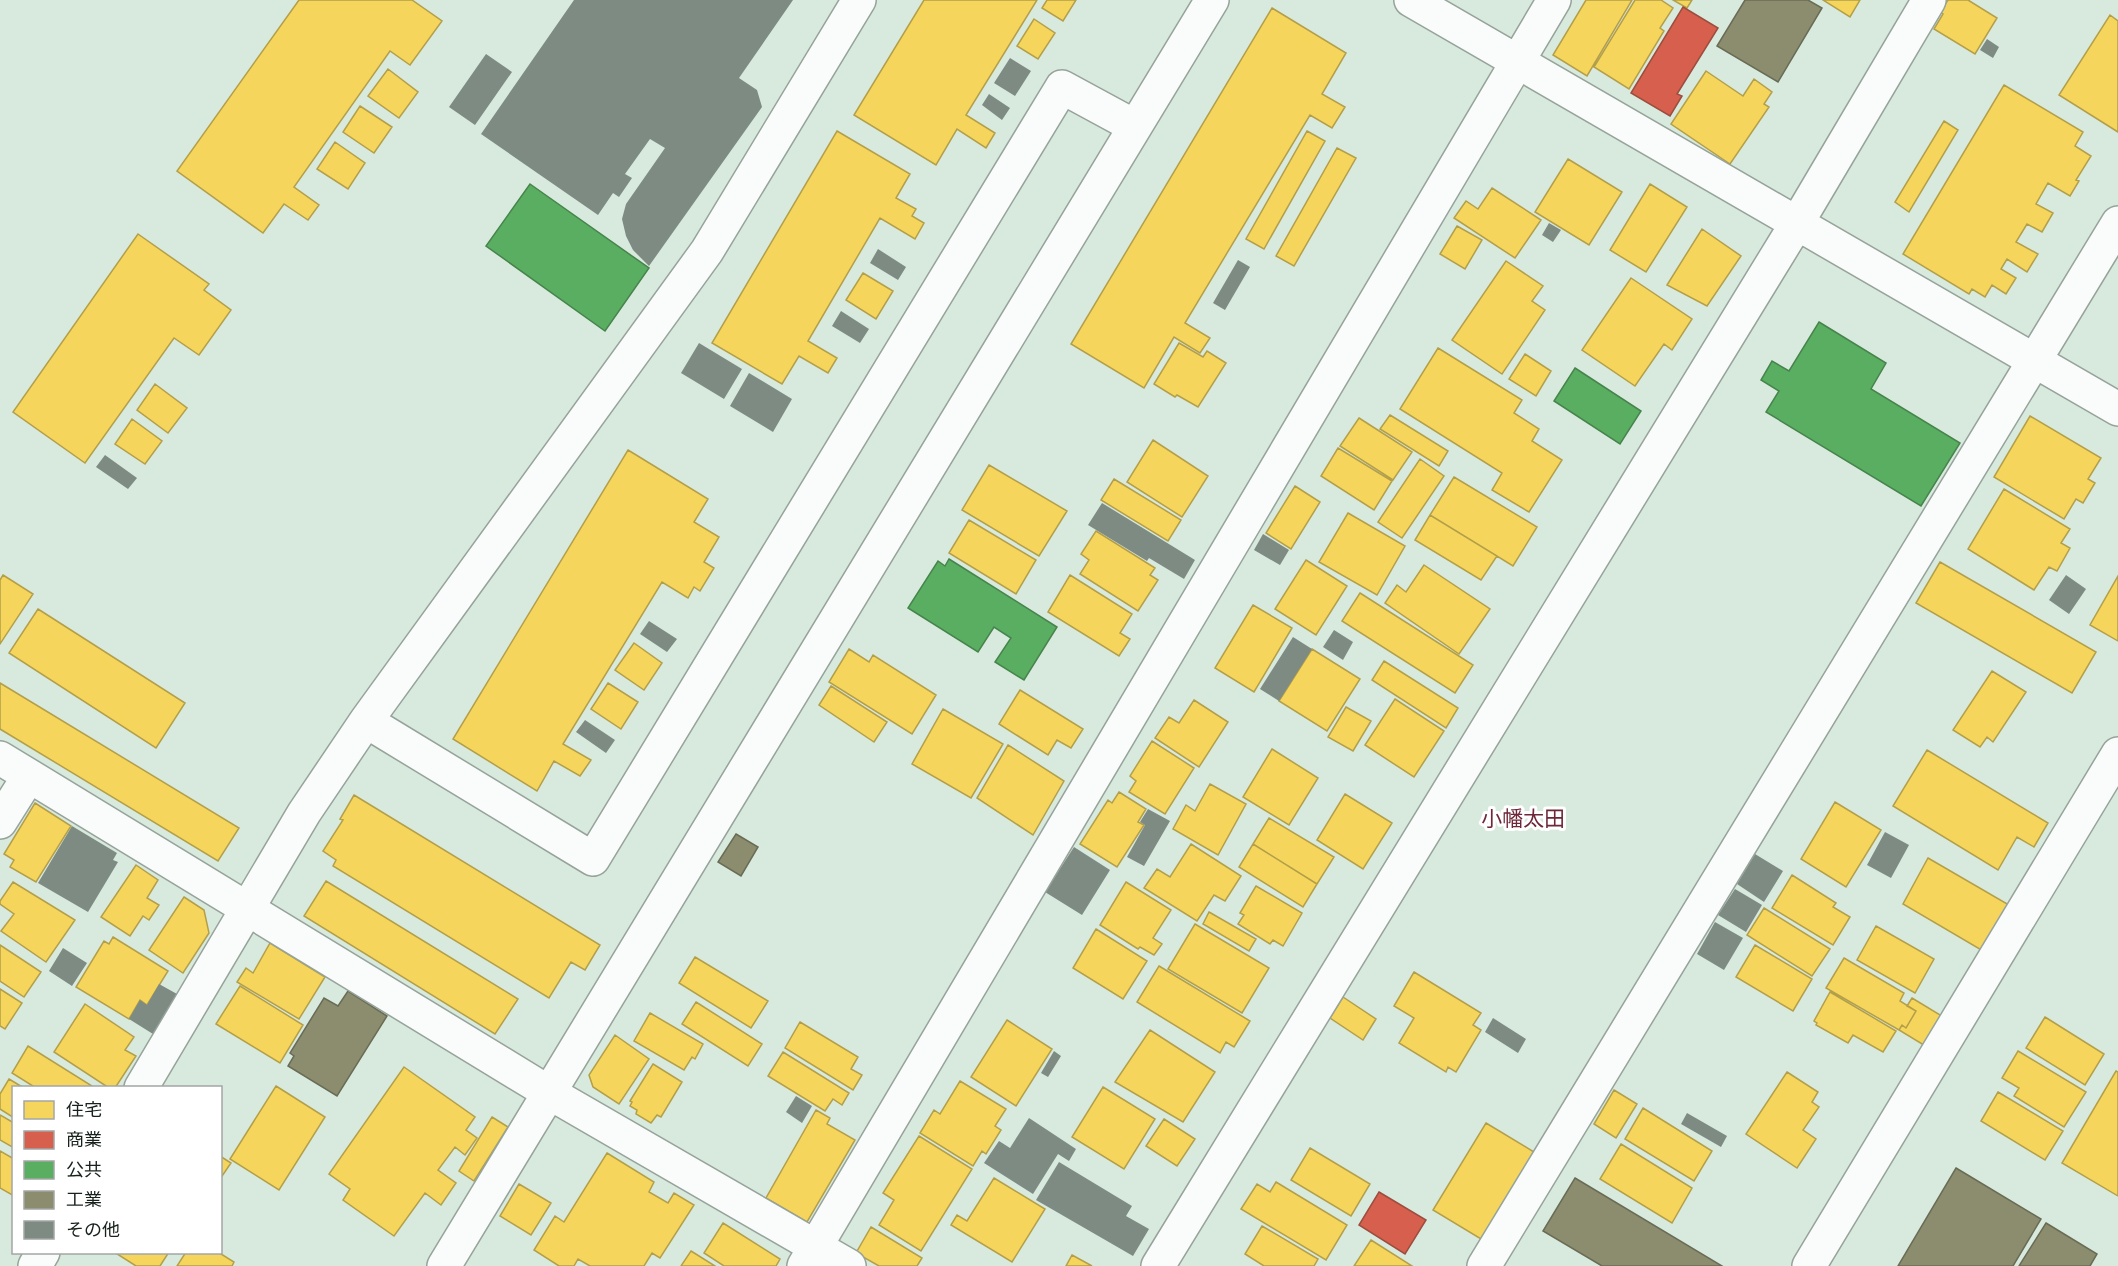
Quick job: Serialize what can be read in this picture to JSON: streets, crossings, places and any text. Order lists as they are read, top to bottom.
{
  "districts": ["小幡太田"],
  "legend": [
    "住宅",
    "商業",
    "公共",
    "工業",
    "その他"
  ]
}
